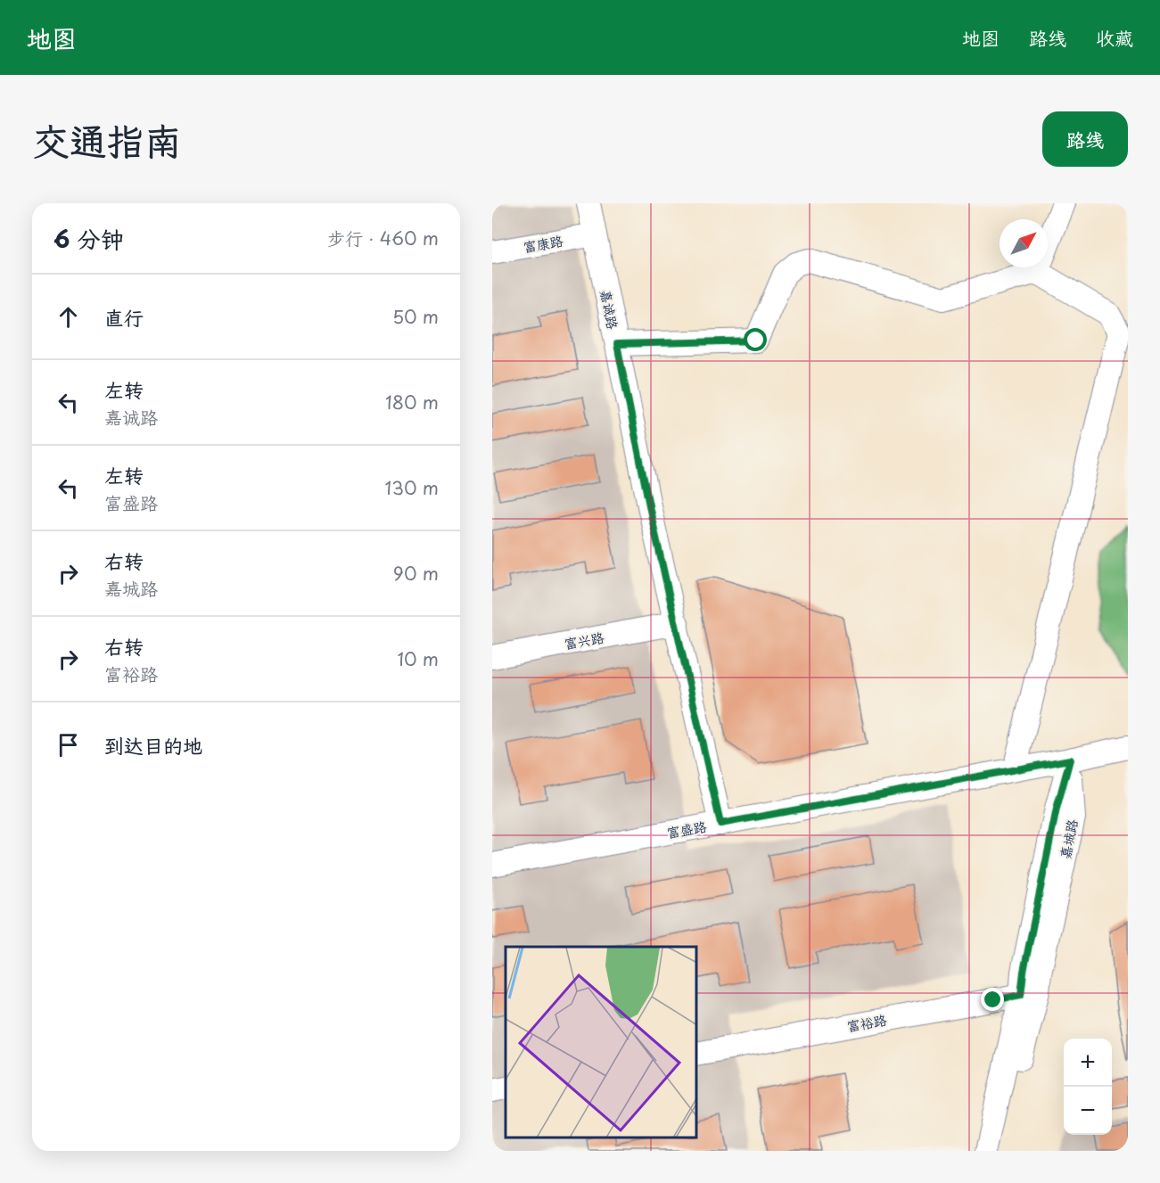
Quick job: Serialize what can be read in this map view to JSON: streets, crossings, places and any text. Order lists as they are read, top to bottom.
{
  "streets": {
    "street": [
      "富康路",
      "嘉诚路",
      "富兴路",
      "富盛路",
      "嘉城路",
      "富裕路"
    ]
  },
  "crossings": [
    ["富康路", "嘉诚路"],
    ["嘉诚路", "富兴路"],
    ["嘉诚路", "富盛路"],
    ["富盛路", "嘉城路"],
    ["嘉城路", "富裕路"]
  ],
  "north": "top right",
  "page": {
    "header": "地图",
    "nav": ["地图", "路线", "收藏"],
    "title": "交通指南",
    "buttons": "路线",
    "heading": ["6 分钟", "步行 · 460 m"],
    "list": [
      ["直行", "50 m"],
      ["左转", "嘉诚路", "180 m"],
      ["左转", "富盛路", "130 m"],
      ["右转", "嘉城路", "90 m"],
      ["右转", "富裕路", "10 m"],
      "到达目的地"
    ],
    "map_buttons": ["+", "−"]
  }
}
